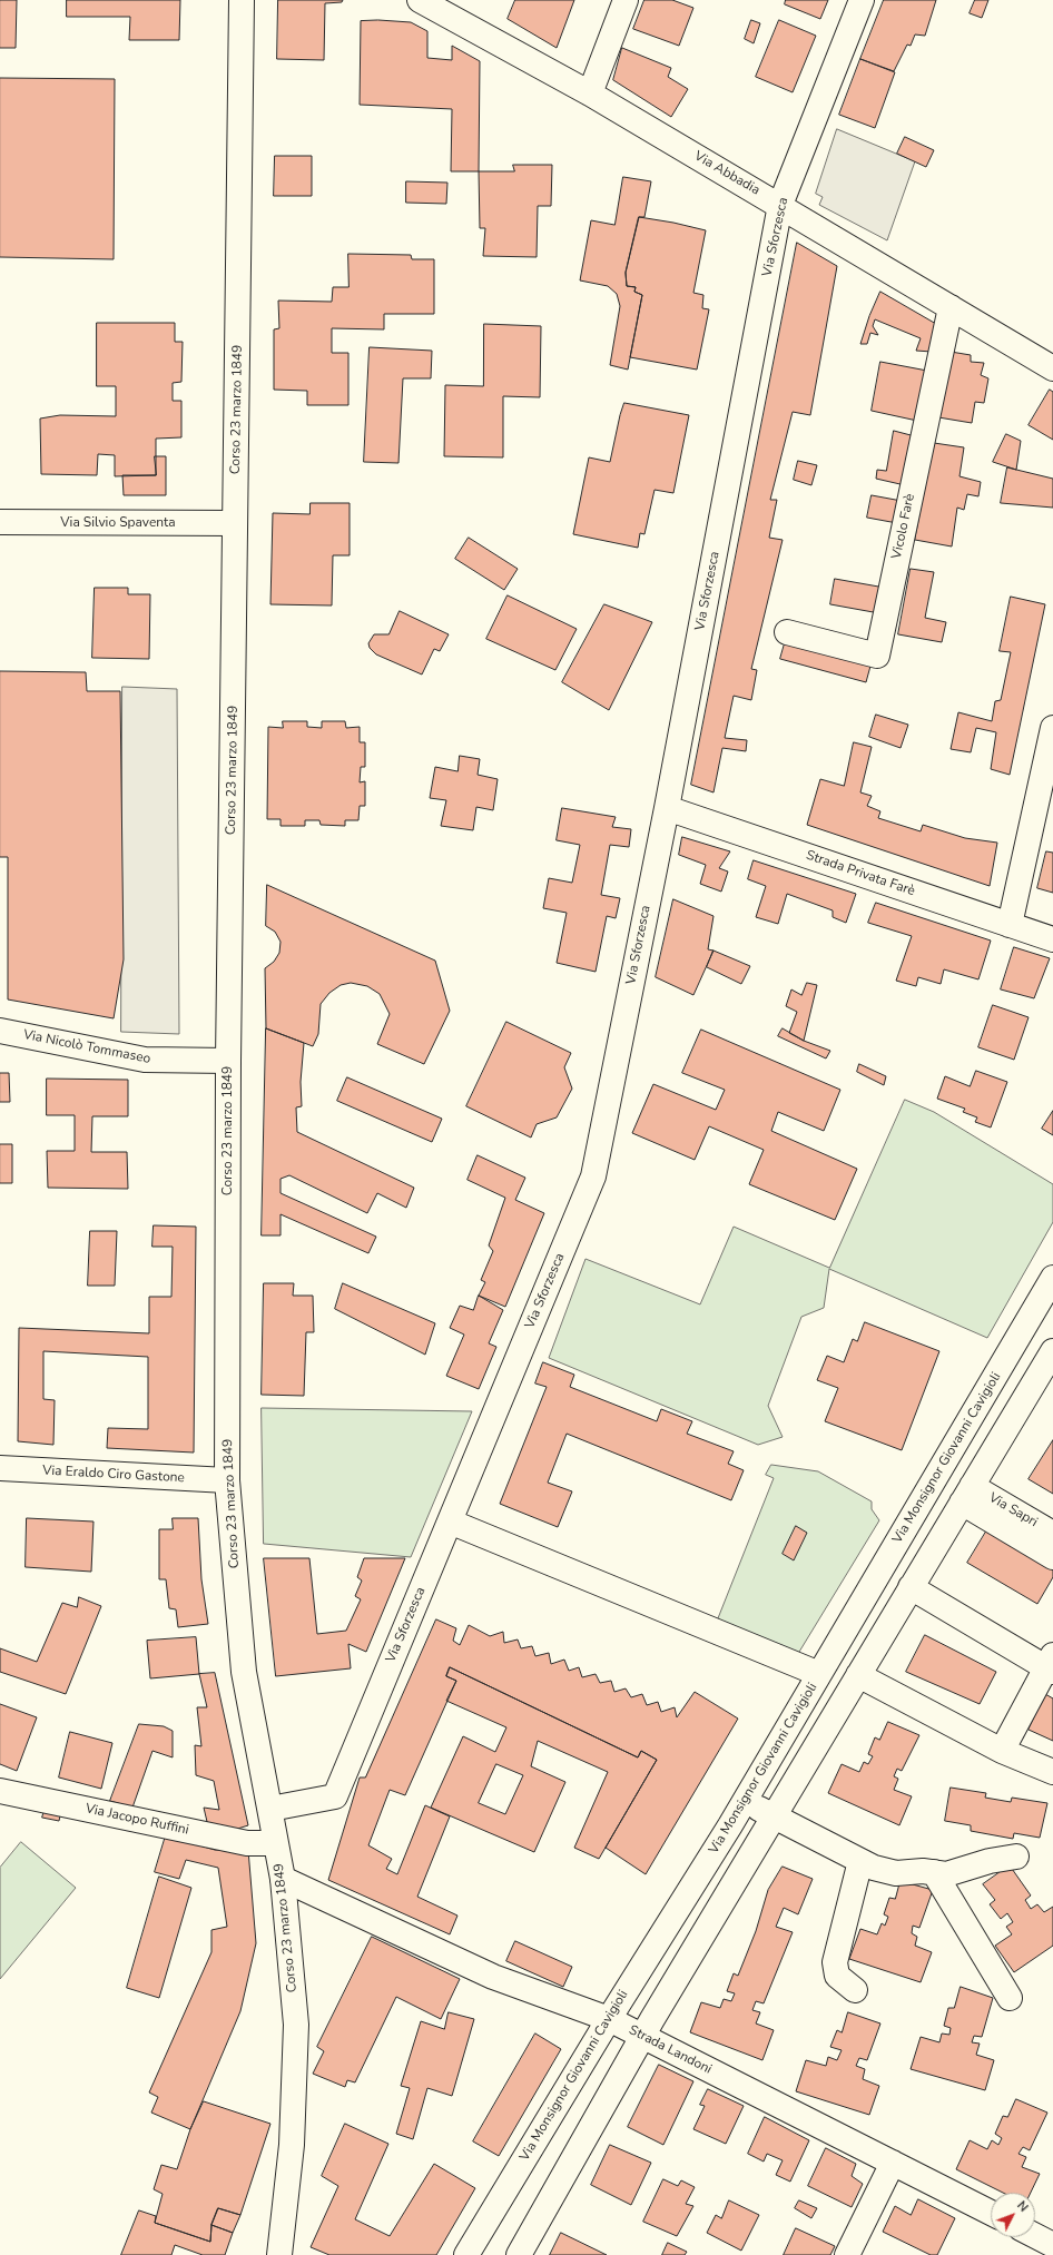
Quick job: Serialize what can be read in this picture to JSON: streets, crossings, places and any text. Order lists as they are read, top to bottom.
{
  "streets": {
    "street": [
      "Via Abbadia",
      "Via Sforzesca",
      "Corso 23 marzo 1849",
      "Via Silvio Spaventa",
      "Vicolo Farè",
      "Strada Privata Farè",
      "Via Nicolò Tommaseo",
      "Via Monsignor Giovanni Cavigioli",
      "Via Eraldo Ciro Gastone",
      "Via Sapri",
      "Via Jacopo Ruffini",
      "Strada Landoni"
    ]
  },
  "crossings": [
    ["Via Abbadia", "Via Sforzesca"],
    ["Via Abbadia", "Vicolo Farè"],
    ["Via Sforzesca", "Corso 23 marzo 1849"],
    ["Via Sforzesca", "Strada Privata Farè"],
    ["Corso 23 marzo 1849", "Via Silvio Spaventa"],
    ["Corso 23 marzo 1849", "Via Nicolò Tommaseo"],
    ["Corso 23 marzo 1849", "Via Eraldo Ciro Gastone"],
    ["Corso 23 marzo 1849", "Via Jacopo Ruffini"],
    ["Corso 23 marzo 1849", "Strada Landoni"],
    ["Via Monsignor Giovanni Cavigioli", "Strada Landoni"]
  ],
  "north": "top right"
}
